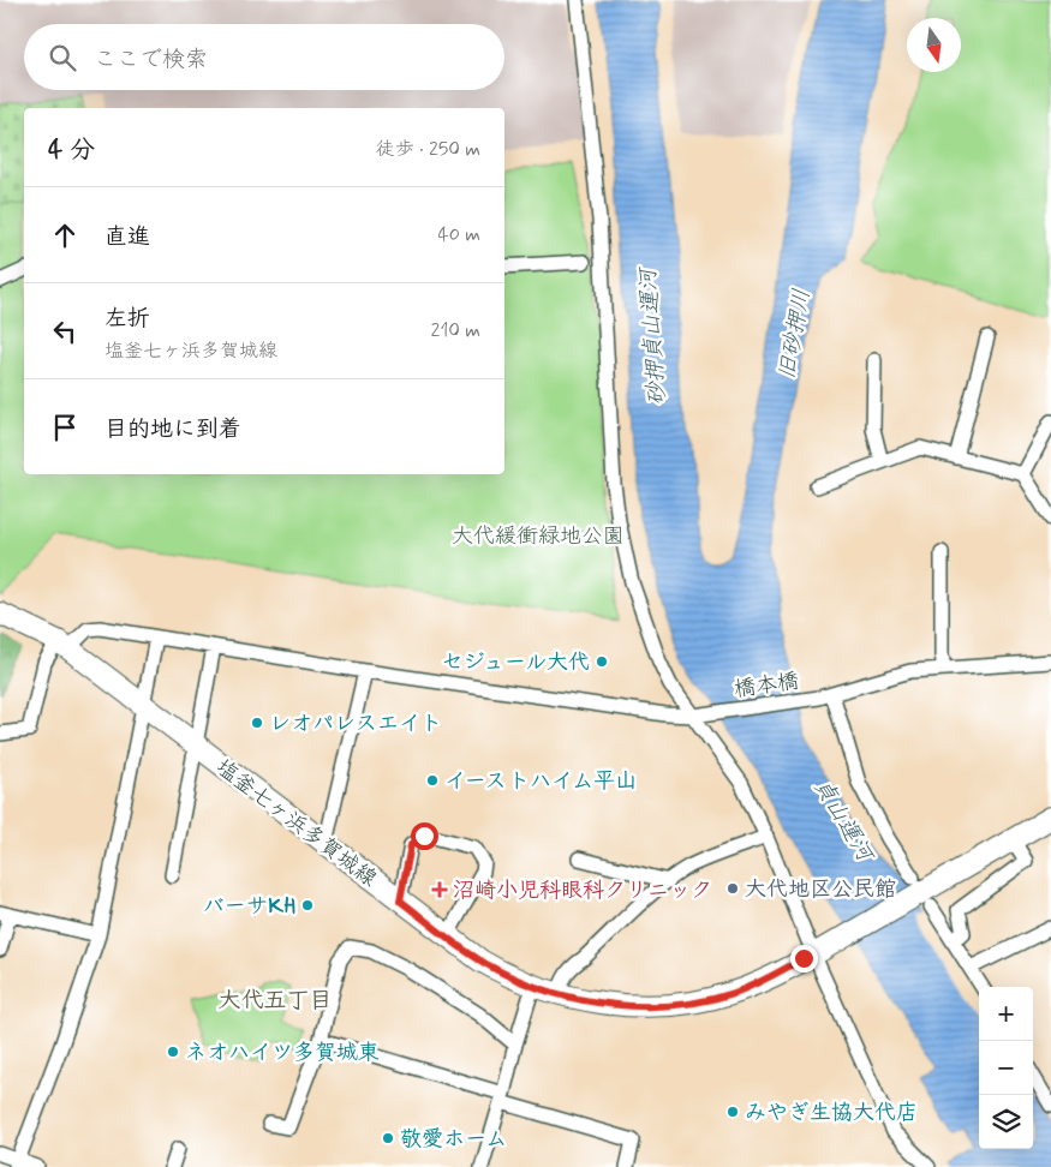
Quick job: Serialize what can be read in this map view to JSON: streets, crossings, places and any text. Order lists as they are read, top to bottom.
{
  "streets": {
    "main road": ["塩釜七ヶ浜多賀城線"],
    "street": ["橋本橋"]
  },
  "crossings": [
    ["橋本橋", "塩釜七ヶ浜多賀城線"]
  ],
  "districts": ["大代五丁目"],
  "water": ["旧砂押川", "砂押貞山運河", "貞山運河"],
  "parks": ["大代緩衝緑地公園"],
  "places": {
    "other": [
      "セジュール大代",
      "レオパレスエイト",
      "イーストハイム平山",
      "大代地区公民館",
      "バーサKH",
      "ネオハイツ多賀城東",
      "みやぎ生協大代店",
      "敬愛ホーム"
    ],
    "health": ["沼崎小児科眼科クリニック"]
  },
  "north": "bottom",
  "page": {
    "search": "ここで検索",
    "heading": ["4 分", "徒歩 · 250 m"],
    "list": [
      ["直進", "40 m"],
      ["左折", "塩釜七ヶ浜多賀城線", "210 m"],
      "目的地に到着"
    ],
    "map_buttons": ["+", "−"]
  }
}
